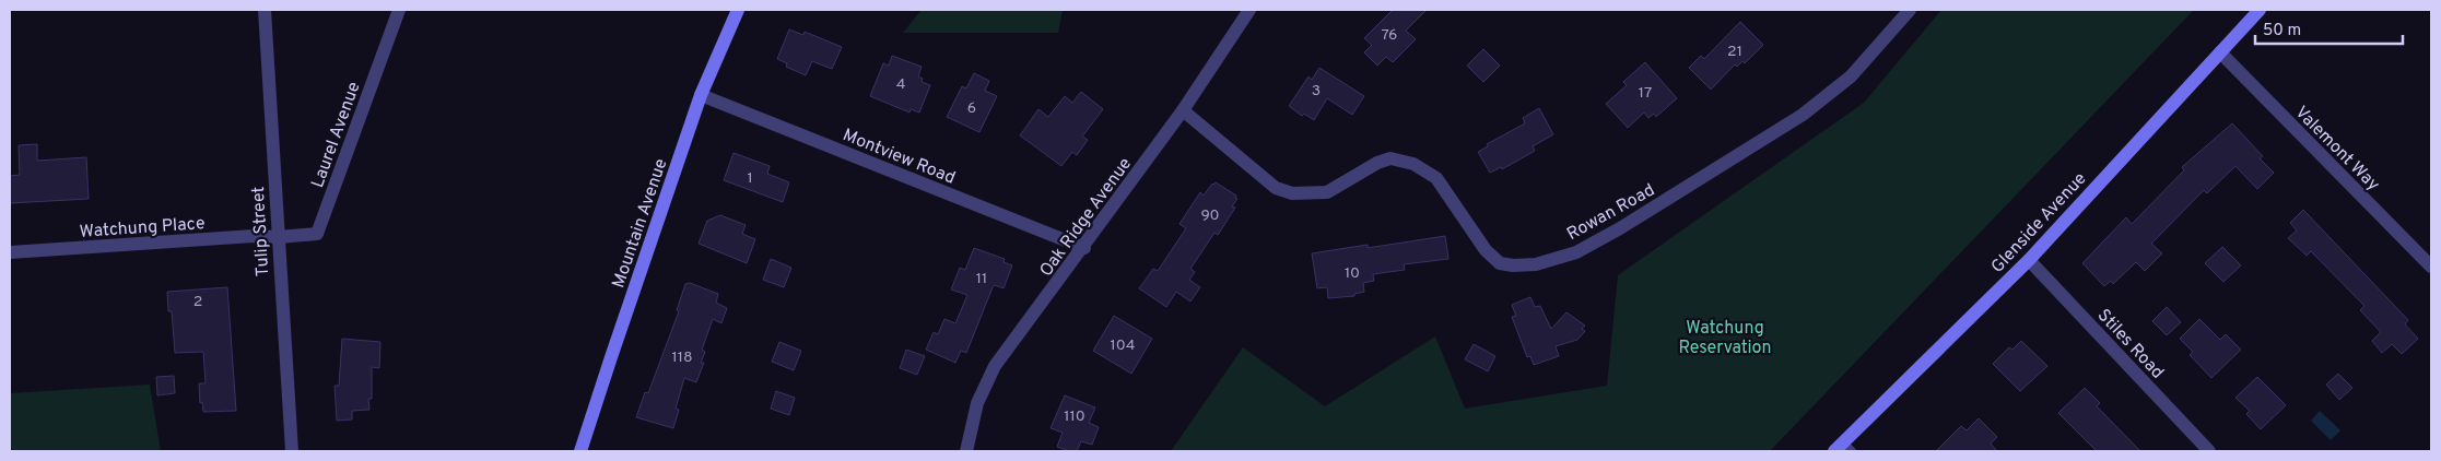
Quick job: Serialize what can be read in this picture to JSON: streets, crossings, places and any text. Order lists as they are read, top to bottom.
{
  "streets": {
    "main road": ["Glenside Avenue", "Mountain Avenue"],
    "street": [
      "Laurel Avenue",
      "Valemont Way",
      "Montview Road",
      "Rowan Road",
      "Oak Ridge Avenue",
      "Watchung Place",
      "Tulip Street",
      "Stiles Road"
    ]
  },
  "crossings": [
    ["Laurel Avenue", "Watchung Place"],
    ["Laurel Avenue", "Tulip Street"],
    ["Valemont Way", "Glenside Avenue"],
    ["Montview Road", "Oak Ridge Avenue"],
    ["Montview Road", "Mountain Avenue"],
    ["Rowan Road", "Oak Ridge Avenue"],
    ["Glenside Avenue", "Stiles Road"],
    ["Watchung Place", "Tulip Street"]
  ],
  "parks": ["Watchung Reservation"],
  "house_numbers": [
    "76",
    "21",
    "4",
    "3",
    "17",
    "6",
    "1",
    "90",
    "10",
    "11",
    "2",
    "104",
    "118",
    "110"
  ],
  "scale_bar": "50 m"
}
